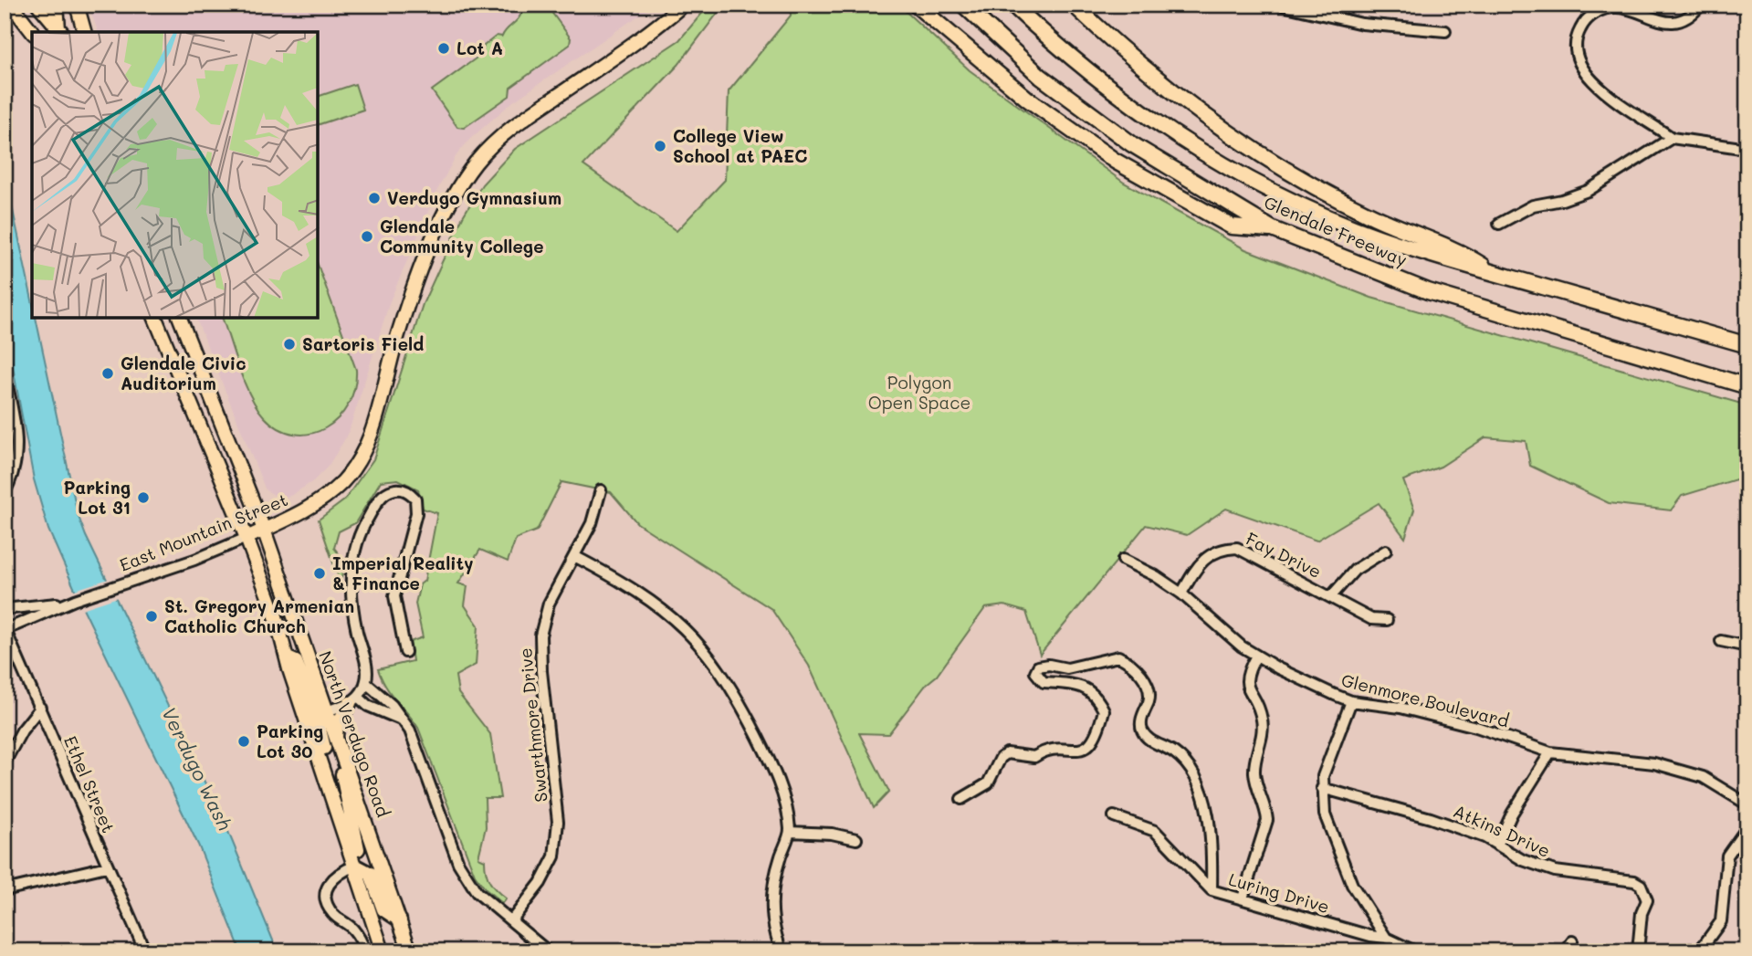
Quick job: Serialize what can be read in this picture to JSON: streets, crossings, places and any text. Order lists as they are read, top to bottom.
{
  "streets": {
    "highway": ["Glendale Freeway"],
    "main road": ["East Mountain Street", "North Verdugo Road"],
    "street": [
      "Fay Drive",
      "Glenmore Boulevard",
      "Swarthmore Drive",
      "Ethel Street",
      "Atkins Drive",
      "Luring Drive"
    ]
  },
  "crossings": [
    ["East Mountain Street", "North Verdugo Road"],
    ["East Mountain Street", "Ethel Street"],
    ["Fay Drive", "Glenmore Boulevard"]
  ],
  "water": ["Verdugo Wash"],
  "parks": ["Polygon Open Space"],
  "places": [
    "Lot A",
    "College View School at PAEC",
    "Verdugo Gymnasium",
    "Glendale Community College",
    "Sartoris Field",
    "Glendale Civic Auditorium",
    "Parking Lot 31",
    "Imperial Reality & Finance",
    "St. Gregory Armenian Catholic Church",
    "Parking Lot 30"
  ]
}
